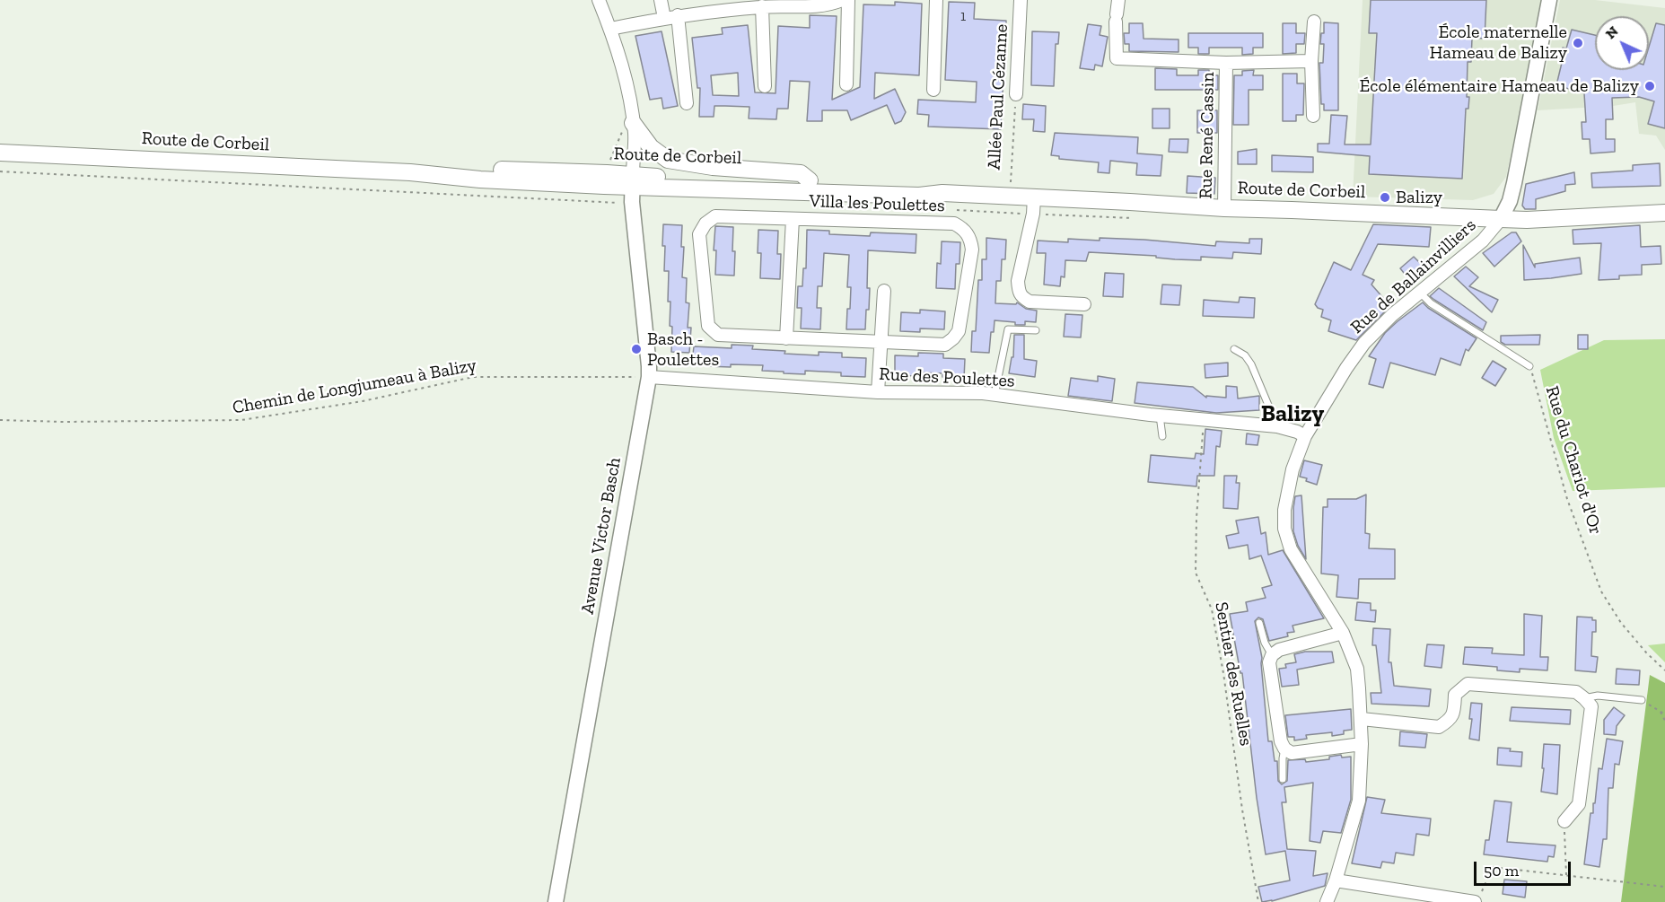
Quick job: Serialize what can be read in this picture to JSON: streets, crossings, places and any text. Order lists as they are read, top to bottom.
{
  "streets": {
    "main road": ["Route de Corbeil"],
    "street": [
      "Allée Paul Cézanne",
      "Rue René Cassin",
      "Villa les Poulettes",
      "Rue de Ballainvilliers",
      "Rue des Poulettes",
      "Avenue Victor Basch"
    ],
    "lane": ["Rue du Chariot d'Or"],
    "path": ["Chemin de Longjumeau à Balizy", "Sentier des Ruelles"]
  },
  "crossings": [
    ["Allée Paul Cézanne", "Route de Corbeil"],
    ["Rue René Cassin", "Route de Corbeil"],
    ["Route de Corbeil", "Rue de Ballainvilliers"],
    ["Route de Corbeil", "Avenue Victor Basch"],
    ["Rue de Ballainvilliers", "Rue des Poulettes"],
    ["Rue de Ballainvilliers", "Rue du Chariot d'Or"],
    ["Rue des Poulettes", "Chemin de Longjumeau à Balizy"],
    ["Rue des Poulettes", "Avenue Victor Basch"],
    ["Rue des Poulettes", "Sentier des Ruelles"],
    ["Chemin de Longjumeau à Balizy", "Avenue Victor Basch"]
  ],
  "districts": ["Balizy"],
  "places": [
    "École maternelle Hameau de Balizy",
    "École élémentaire Hameau de Balizy",
    "Balizy",
    "Basch - Poulettes"
  ],
  "house_numbers": ["1"],
  "scale_bar": "50 m",
  "north": "top left"
}
